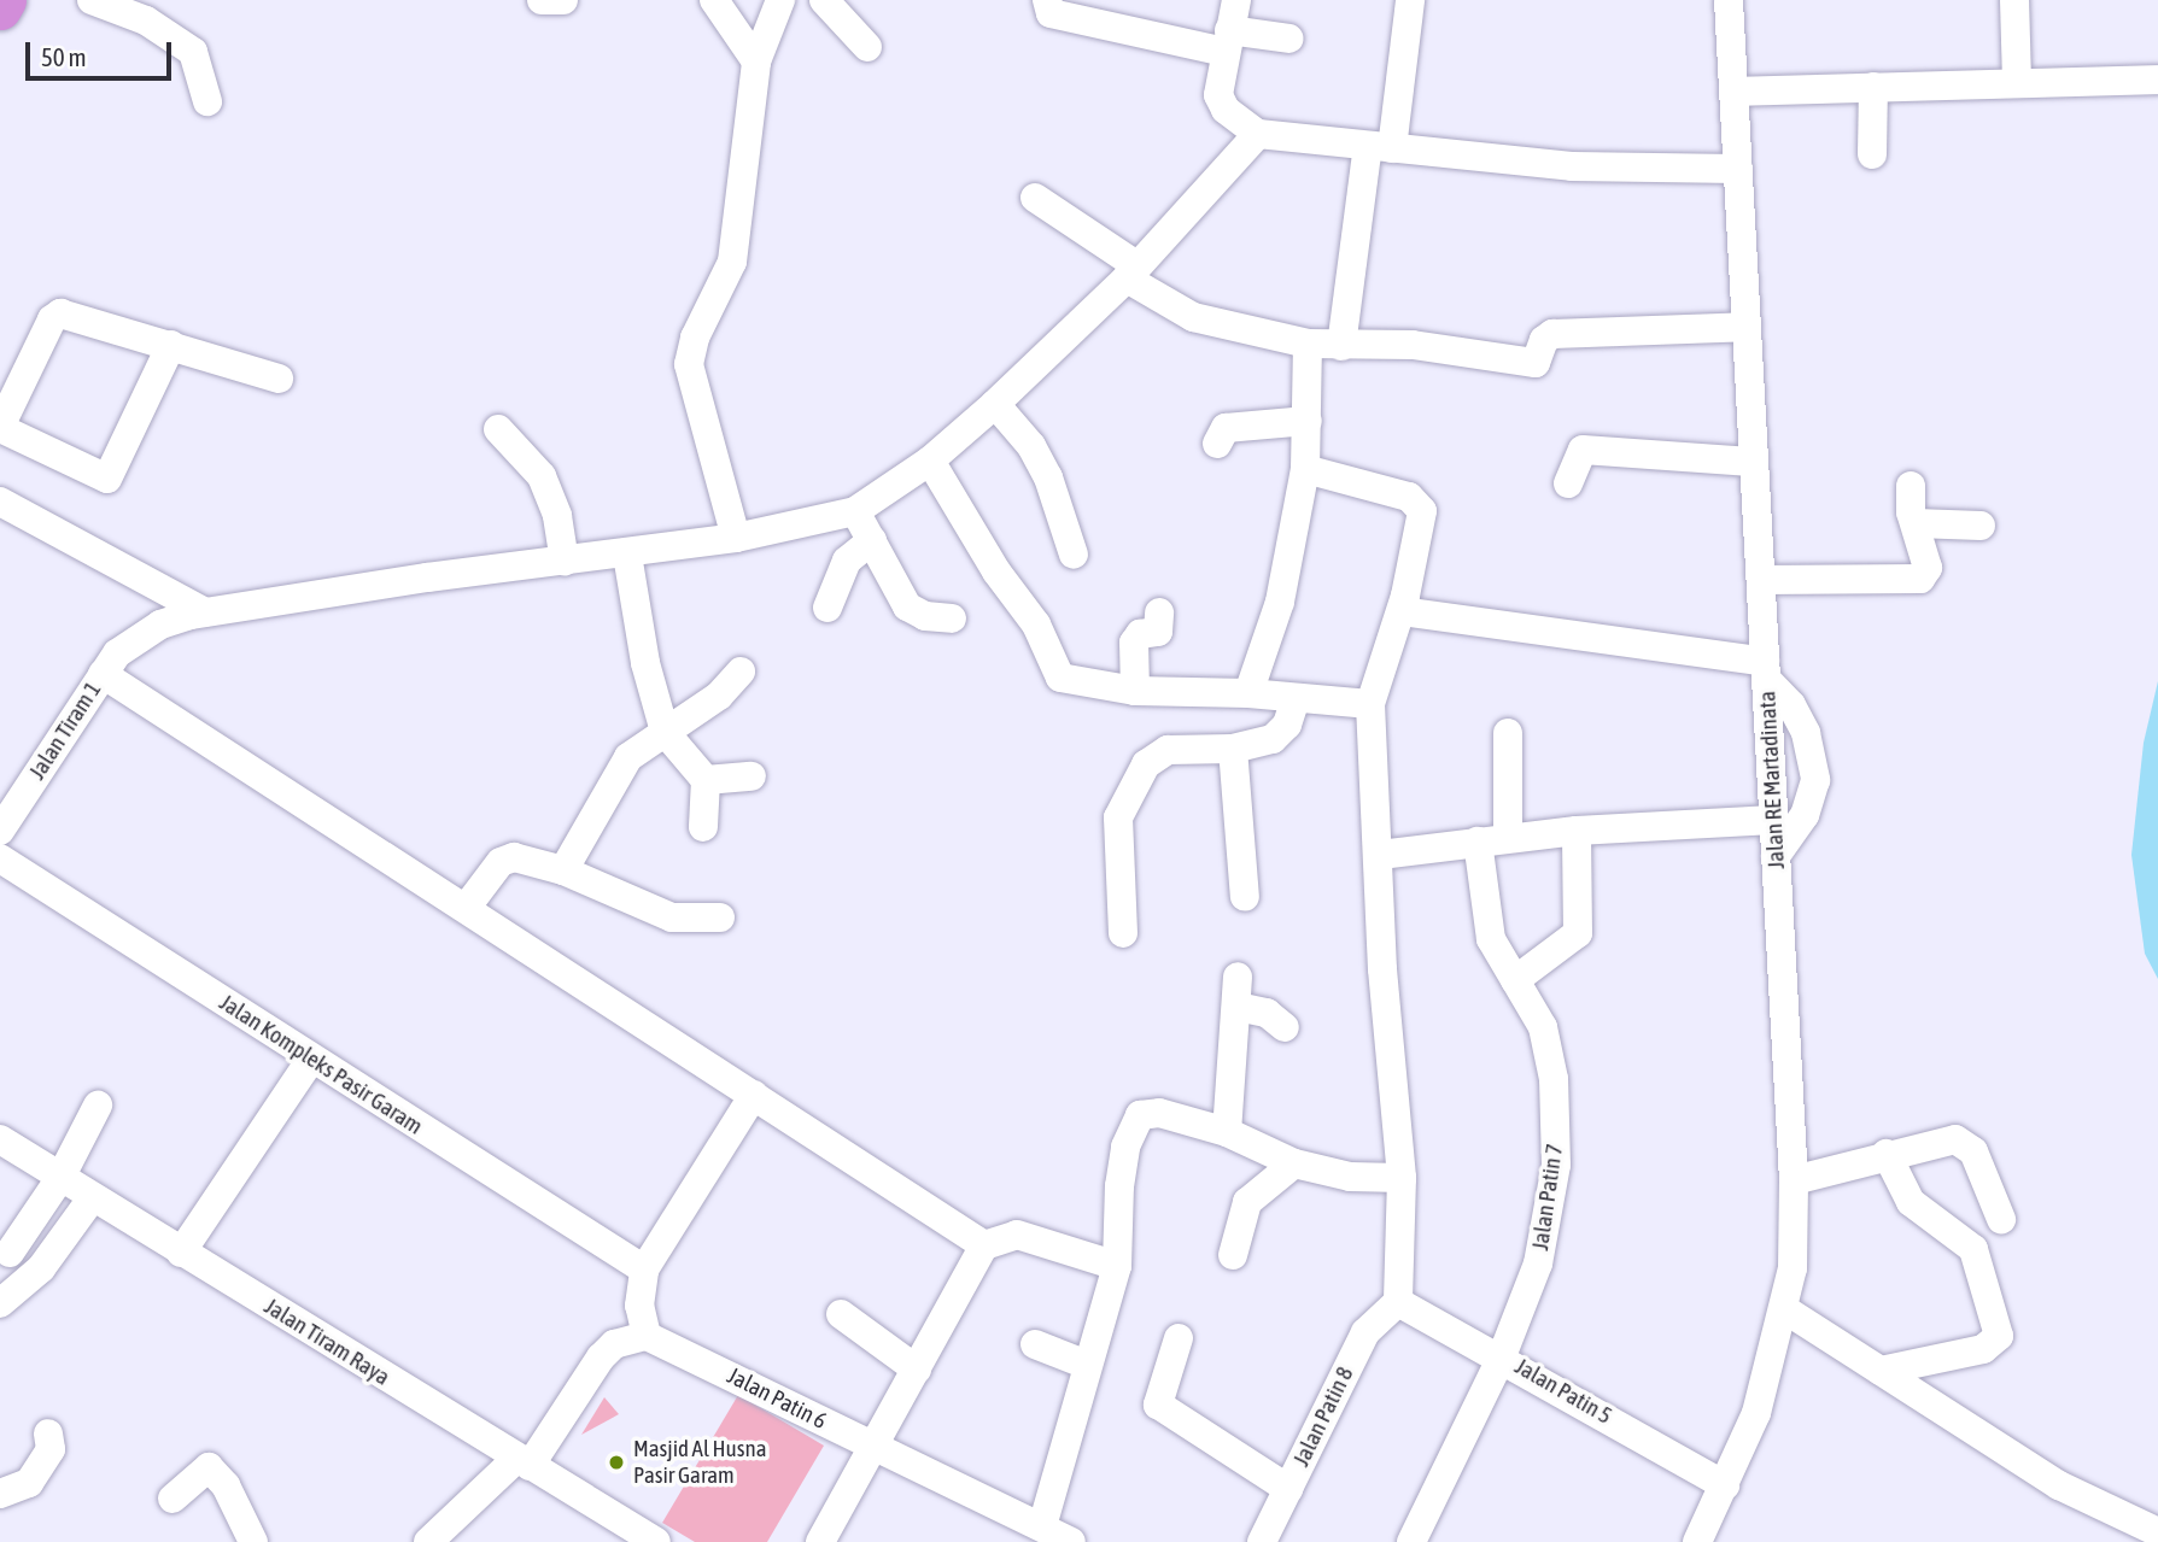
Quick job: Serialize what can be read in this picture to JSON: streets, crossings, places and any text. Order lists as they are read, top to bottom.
{
  "streets": {
    "street": [
      "Jalan Tiram 1",
      "Jalan RE Martadinata",
      "Jalan Kompleks Pasir Garam",
      "Jalan Patin 7",
      "Jalan Tiram Raya",
      "Jalan Patin 5",
      "Jalan Patin 6",
      "Jalan Patin 8"
    ]
  },
  "crossings": [
    ["Jalan RE Martadinata", "Jalan Patin 5"],
    ["Jalan Patin 7", "Jalan Patin 5"],
    ["Jalan Patin 5", "Jalan Patin 8"]
  ],
  "places": ["Masjid Al Husna Pasir Garam"],
  "scale_bar": "50 m"
}
